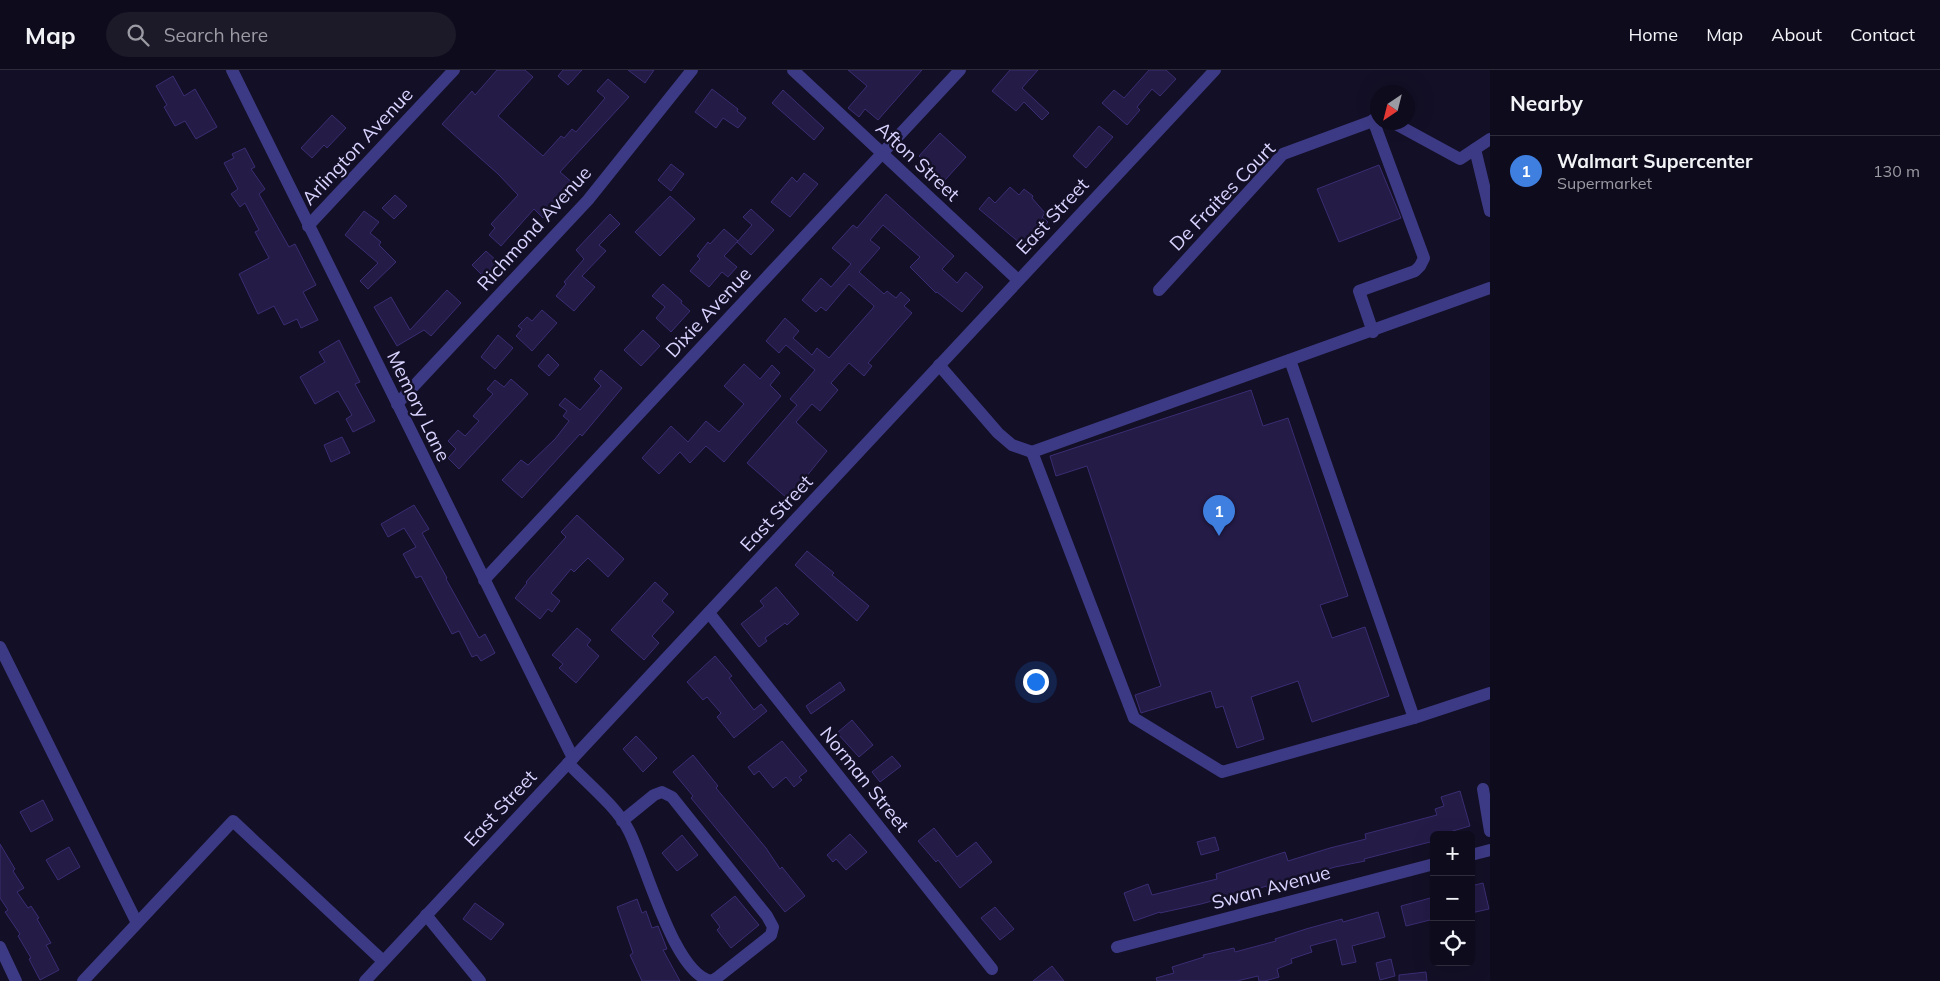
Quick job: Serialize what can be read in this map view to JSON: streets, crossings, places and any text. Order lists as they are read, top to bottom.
{
  "streets": {
    "street": [
      "Arlington Avenue",
      "Afton Street",
      "De Fraites Court",
      "East Street",
      "Richmond Avenue",
      "Dixie Avenue",
      "Memory Lane",
      "Norman Street",
      "Swan Avenue"
    ]
  },
  "crossings": [
    ["Arlington Avenue", "Memory Lane"],
    ["Afton Street", "East Street"],
    ["Afton Street", "Dixie Avenue"],
    ["East Street", "Memory Lane"],
    ["East Street", "Norman Street"],
    ["Richmond Avenue", "Memory Lane"],
    ["Dixie Avenue", "Memory Lane"]
  ],
  "north": "bottom left",
  "page": {
    "header": "Map",
    "search": "Search here",
    "nav": [
      "Home",
      "Map",
      "About",
      "Contact"
    ],
    "heading": "Nearby",
    "list": [
      {
        "mark": "1",
        "name": "Walmart Supercenter",
        "note": "Supermarket",
        "value": "130 m"
      }
    ],
    "pins": "1",
    "map_buttons": ["+", "−"]
  }
}
